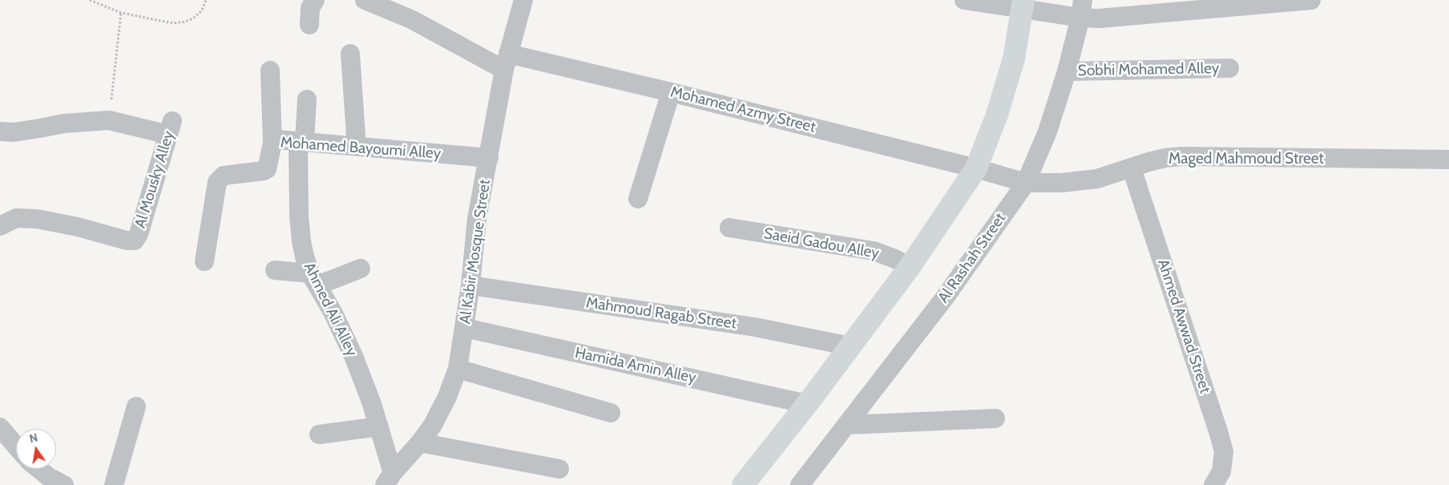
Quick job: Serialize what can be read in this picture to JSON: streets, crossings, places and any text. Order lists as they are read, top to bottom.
{
  "streets": {
    "street": [
      "Sobhi Mohamed Alley",
      "Mohamed Azmy Street",
      "Mohamed Bayoumi Alley",
      "Maged Mahmoud Street",
      "Al Mousky Alley",
      "Saeid Gadou Alley",
      "Al Kabir Mosque Street",
      "Al Rashah Street",
      "Ahmed Ali Alley",
      "Mahmoud Ragab Street",
      "Ahmed Awwad Street",
      "Hamida Amin Alley"
    ]
  },
  "crossings": [
    ["Sobhi Mohamed Alley", "Al Rashah Street"],
    ["Mohamed Azmy Street", "Maged Mahmoud Street"],
    ["Mohamed Azmy Street", "Al Kabir Mosque Street"],
    ["Mohamed Bayoumi Alley", "Al Kabir Mosque Street"],
    ["Mohamed Bayoumi Alley", "Ahmed Ali Alley"],
    ["Maged Mahmoud Street", "Al Rashah Street"],
    ["Maged Mahmoud Street", "Ahmed Awwad Street"],
    ["Al Kabir Mosque Street", "Ahmed Ali Alley"],
    ["Al Kabir Mosque Street", "Mahmoud Ragab Street"],
    ["Al Kabir Mosque Street", "Hamida Amin Alley"]
  ],
  "north": "top"
}
